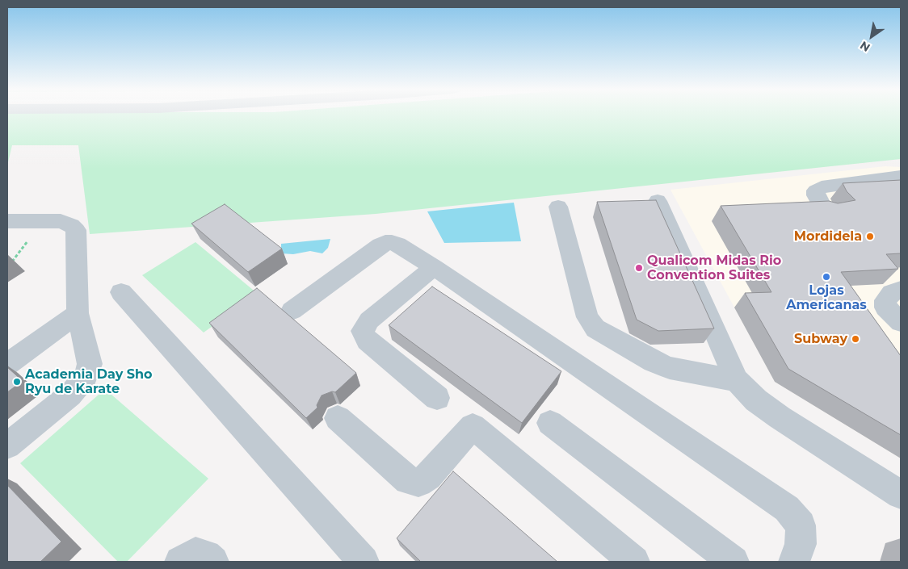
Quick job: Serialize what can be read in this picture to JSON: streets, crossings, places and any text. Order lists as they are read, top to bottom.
{
  "places": [
    "Mordidela",
    "Qualicom Midas Rio Convention Suites",
    "Lojas Americanas",
    "Subway",
    "Academia Day Sho Ryu de Karate"
  ],
  "north": "bottom left"
}
